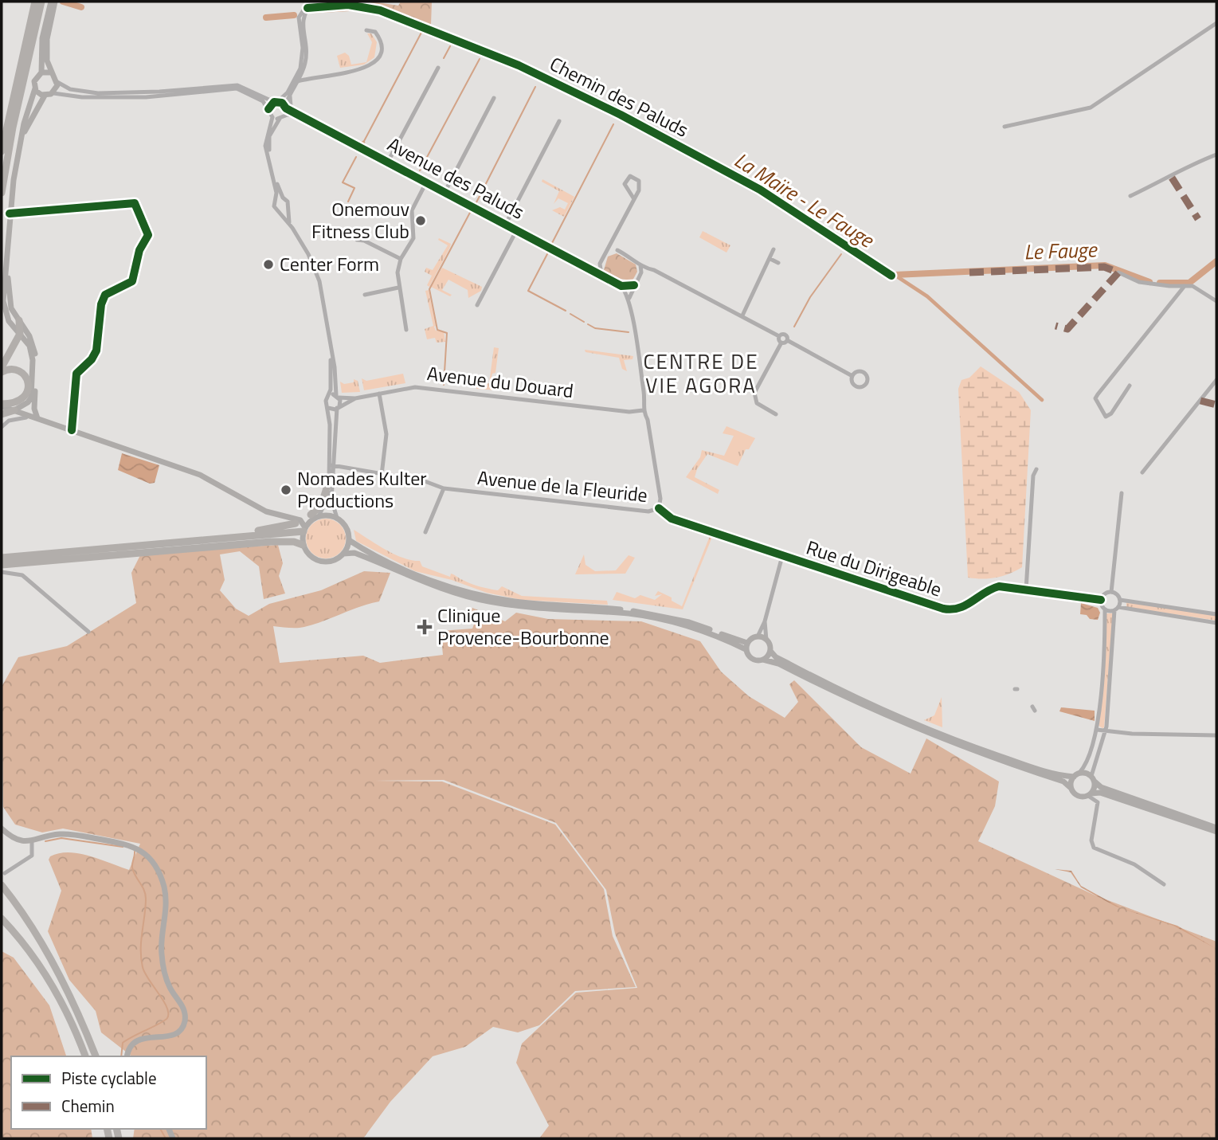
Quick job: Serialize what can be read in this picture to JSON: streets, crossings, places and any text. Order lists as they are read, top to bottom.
{
  "streets": {
    "street": [
      "Chemin des Paluds",
      "Avenue des Paluds",
      "Avenue du Douard",
      "Avenue de la Fleuride",
      "Rue du Dirigeable"
    ]
  },
  "crossings": [
    ["Avenue de la Fleuride", "Rue du Dirigeable"]
  ],
  "districts": ["CENTRE DE VIE AGORA"],
  "water": ["La Maïre - Le Fauge", "Le Fauge"],
  "places": {
    "other": ["Onemouv Fitness Club", "Center Form", "Nomades Kulter Productions"],
    "health": ["Clinique Provence-Bourbonne"]
  },
  "legend": ["Piste cyclable", "Chemin"]
}
